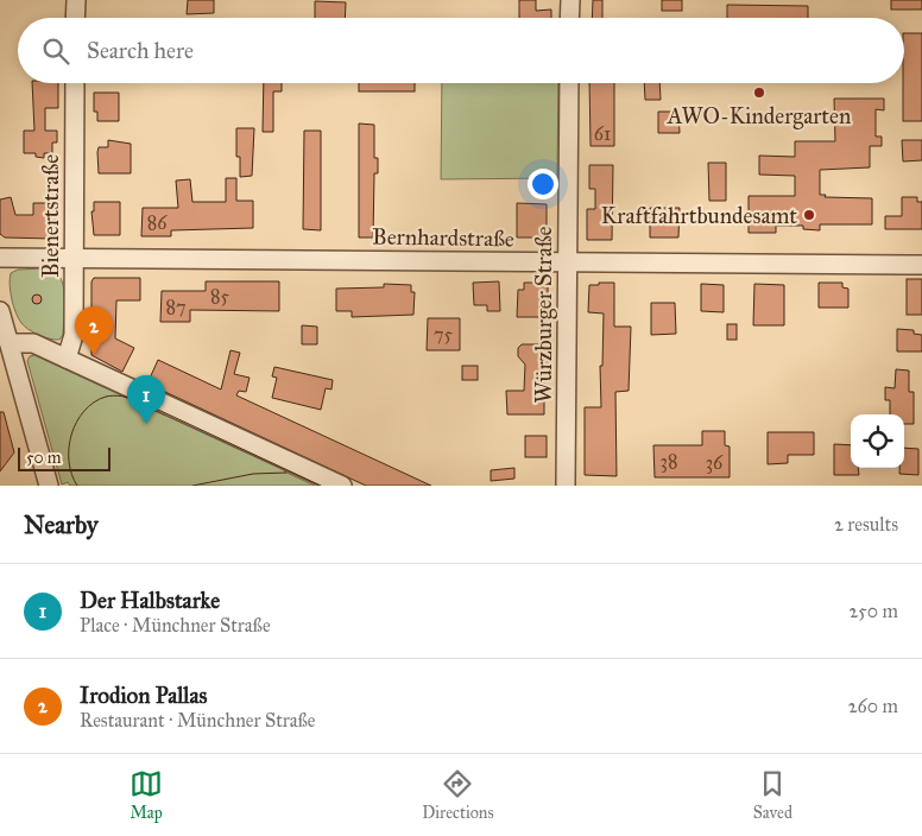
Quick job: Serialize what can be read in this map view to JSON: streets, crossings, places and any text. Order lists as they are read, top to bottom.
{
  "streets": {
    "street": ["Bienertstraße", "Bernhardstraße", "Würzburger Straße"]
  },
  "crossings": [
    ["Bienertstraße", "Bernhardstraße"],
    ["Bernhardstraße", "Würzburger Straße"]
  ],
  "places": ["AWO-Kindergarten", "Kraftfahrtbundesamt"],
  "house_numbers": [
    "61",
    "86",
    "85",
    "87",
    "75",
    "38",
    "36"
  ],
  "scale_bar": "50 m",
  "page": {
    "search": "Search here",
    "pins": ["2", "1"],
    "scale": "50 m",
    "heading": ["Nearby", "2 results"],
    "list": [
      {
        "mark": "1",
        "name": "Der Halbstarke",
        "note": "Place · Münchner Straße",
        "value": "250 m"
      },
      {
        "mark": "2",
        "name": "Irodion Pallas",
        "note": "Restaurant · Münchner Straße",
        "value": "260 m"
      }
    ],
    "nav": ["Map", "Directions", "Saved"]
  }
}
